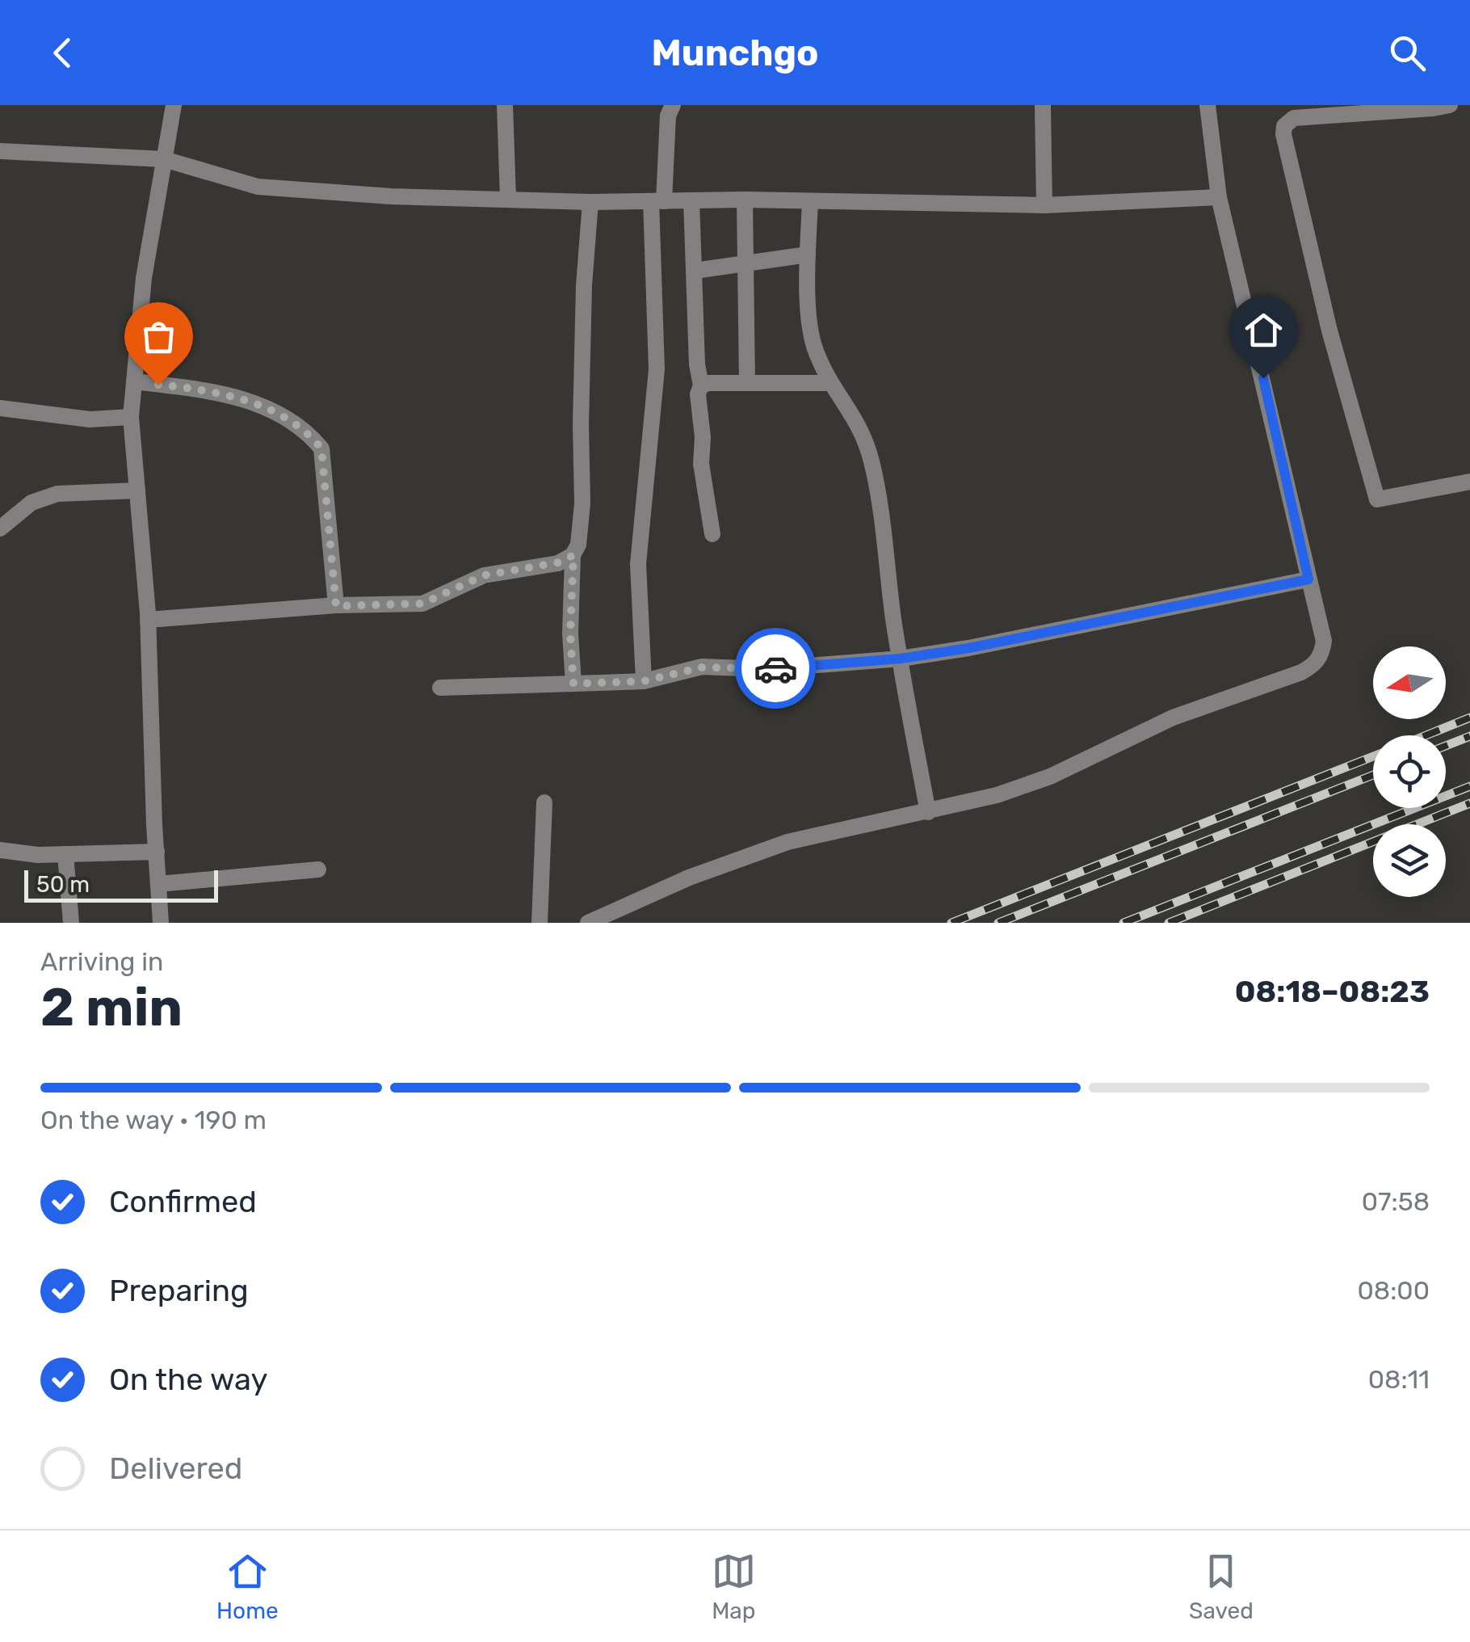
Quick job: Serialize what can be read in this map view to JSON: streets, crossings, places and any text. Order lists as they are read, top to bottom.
{
  "scale_bar": "50 m",
  "north": "left",
  "page": {
    "header": "Munchgo",
    "scale": "50 m",
    "heading": ["2 min", "Arriving in", "08:18–08:23"],
    "bar": "On the way · 190 m",
    "list": [
      ["Confirmed", "07:58"],
      ["Preparing", "08:00"],
      ["On the way", "08:11"],
      "Delivered"
    ],
    "tabs": ["Home", "Map", "Saved"]
  }
}
